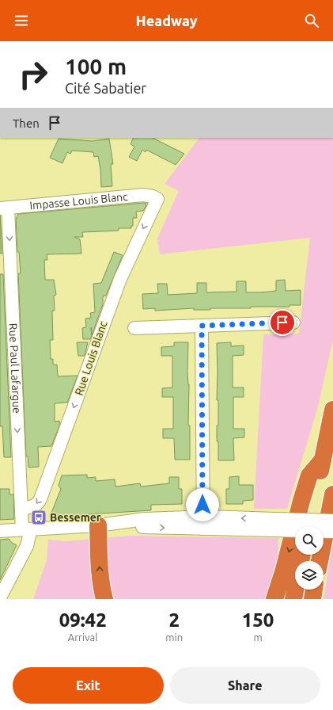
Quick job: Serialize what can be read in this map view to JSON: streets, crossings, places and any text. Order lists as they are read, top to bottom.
{
  "streets": {
    "street": ["Impasse Louis Blanc", "Rue Louis Blanc", "Rue Paul Lafargue"]
  },
  "crossings": [
    ["Impasse Louis Blanc", "Rue Louis Blanc"],
    ["Impasse Louis Blanc", "Rue Paul Lafargue"],
    ["Rue Louis Blanc", "Rue Paul Lafargue"]
  ],
  "one_way": ["Rue Louis Blanc", "Rue Paul Lafargue"],
  "places": {
    "bus stop": ["Bessemer"]
  },
  "page": {
    "header": "Headway",
    "turn": ["100 m", "Cité Sabatier"],
    "then": "Then",
    "eta": [
      "09:42",
      "Arrival",
      "2",
      "min",
      "150",
      "m"
    ],
    "buttons": ["Exit", "Share"]
  }
}
